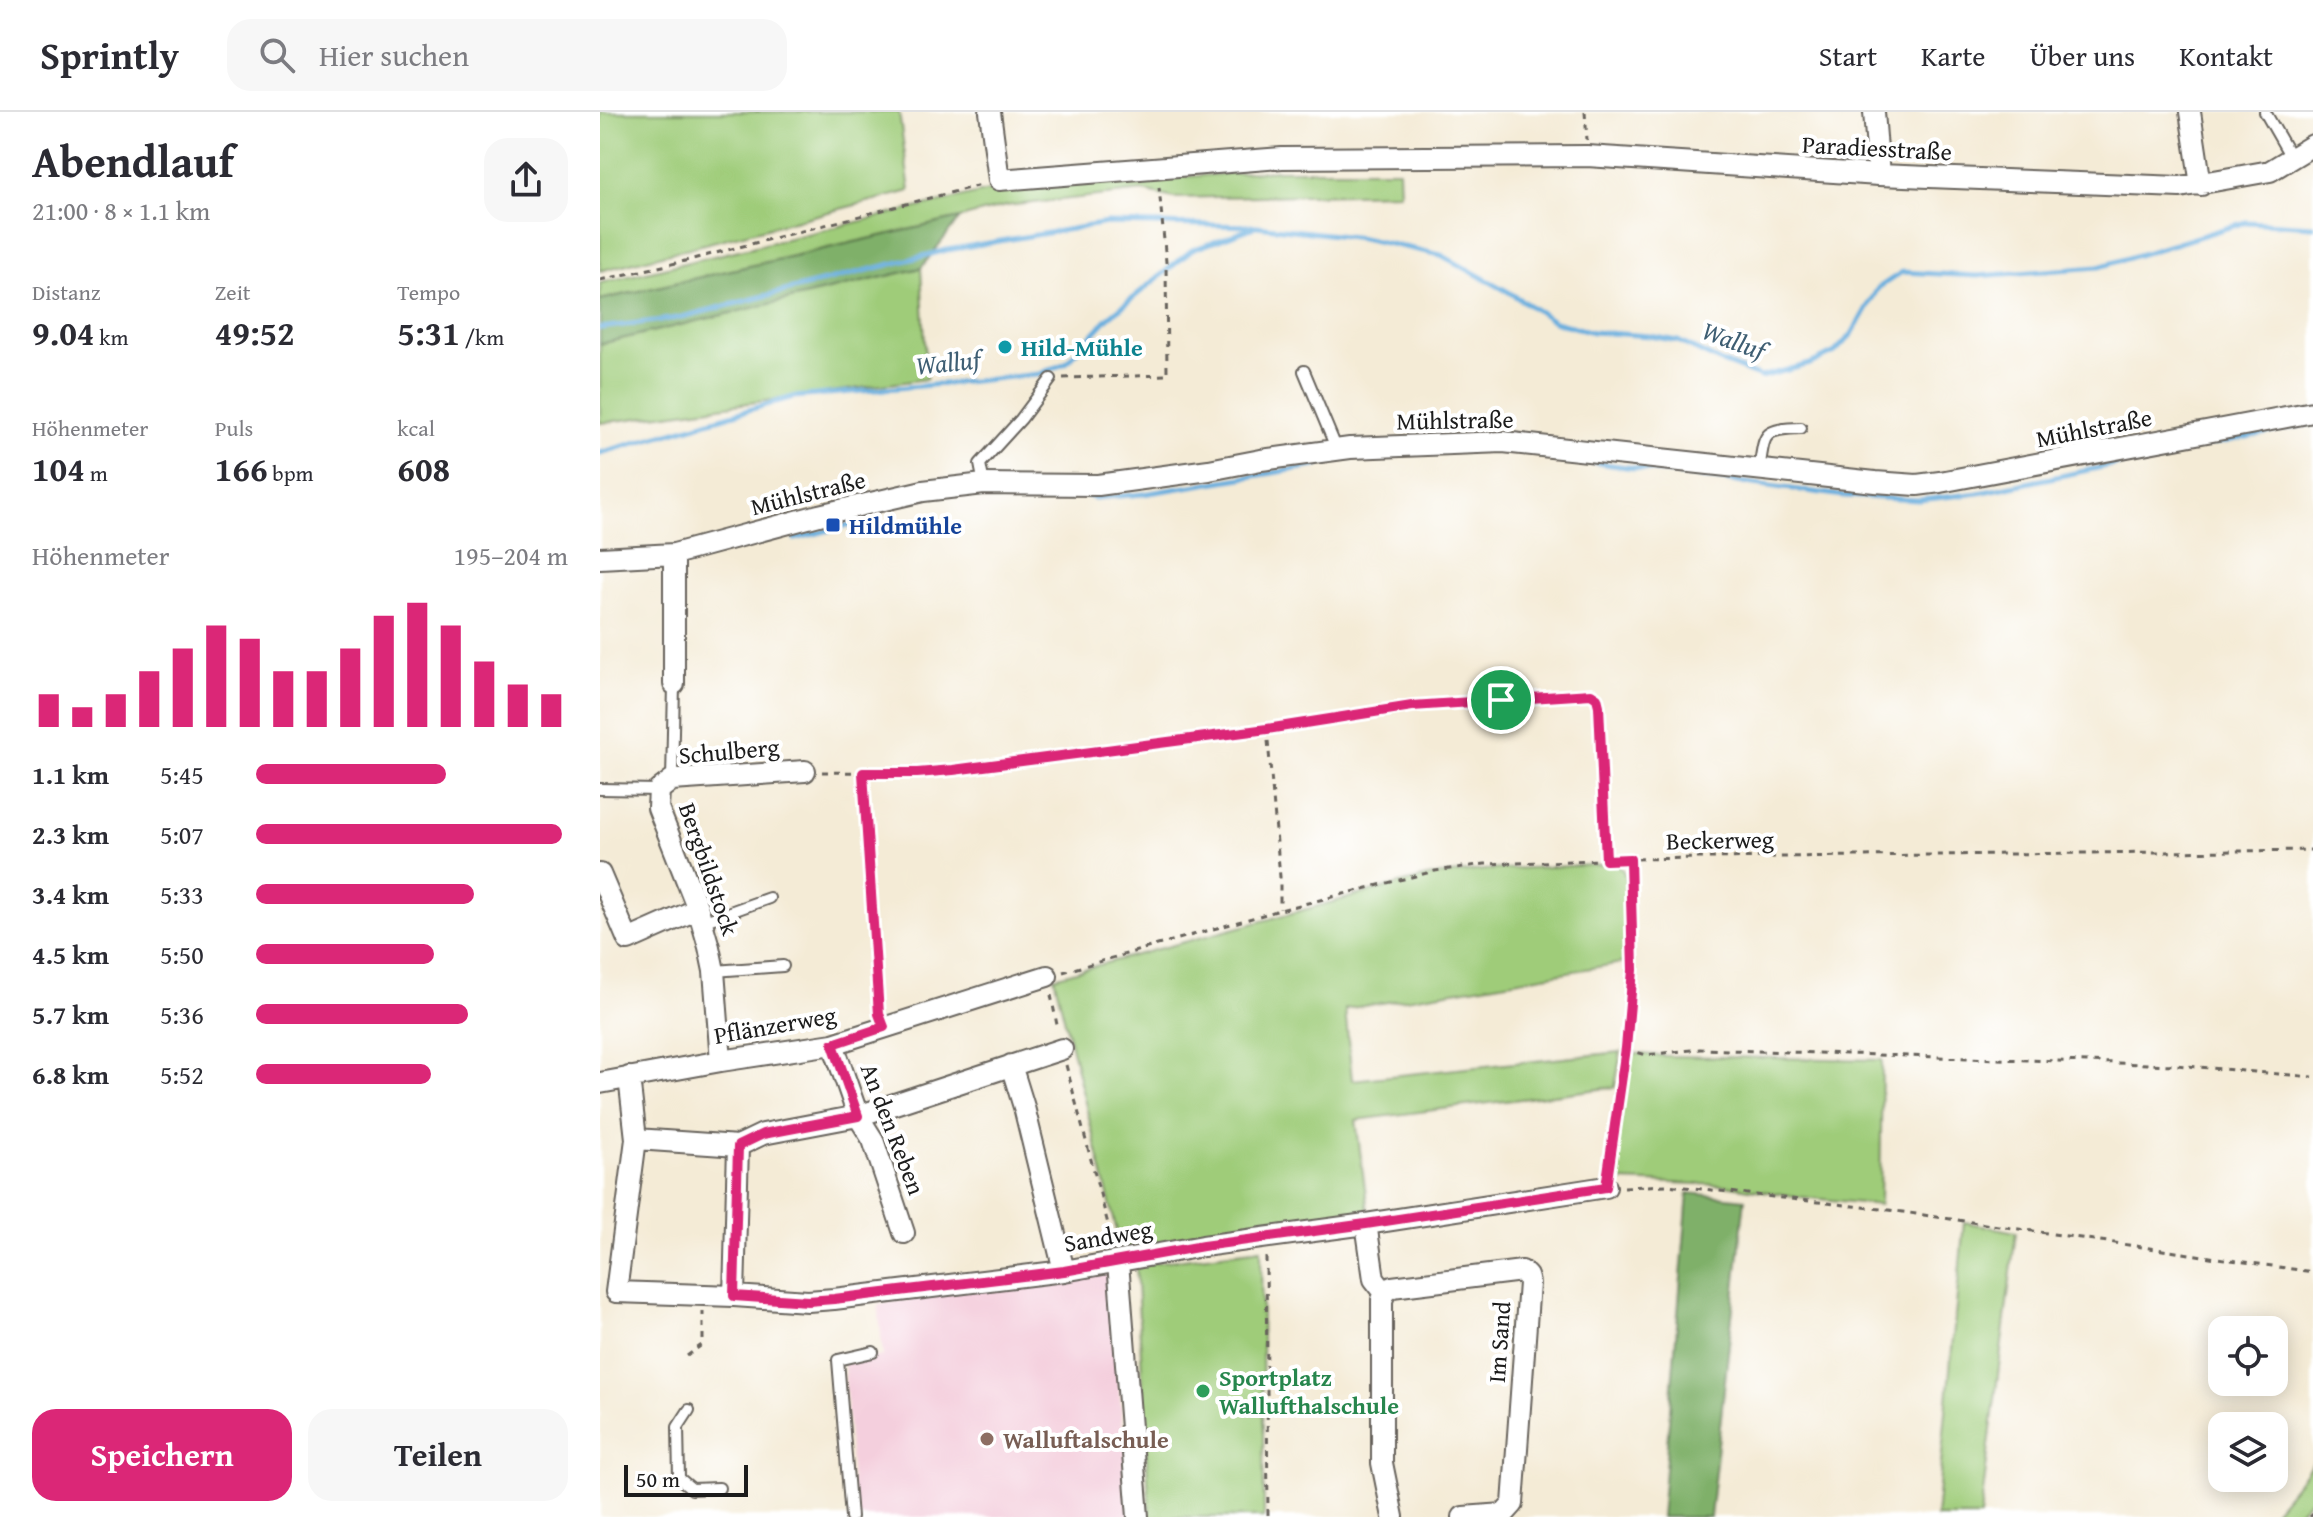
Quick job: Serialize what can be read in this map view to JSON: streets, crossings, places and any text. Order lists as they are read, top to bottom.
{
  "streets": {
    "street": [
      "Paradiesstraße",
      "Mühlstraße",
      "Schulberg",
      "Bergbildstock",
      "Pflänzerweg",
      "An den Reben",
      "Sandweg",
      "Im Sand"
    ],
    "path": ["Beckerweg"]
  },
  "crossings": [
    ["Schulberg", "Bergbildstock"],
    ["Beckerweg", "Pflänzerweg"],
    ["Bergbildstock", "Pflänzerweg"],
    ["Pflänzerweg", "An den Reben"]
  ],
  "water": ["Walluf"],
  "places": {
    "other": ["Hild-Mühle", "Sportplatz Wallufthalschule", "Walluftalschule"],
    "transit": ["Hildmühle"]
  },
  "scale_bar": "50 m",
  "page": {
    "header": "Sprintly",
    "search": "Hier suchen",
    "nav": [
      "Start",
      "Karte",
      "Über uns",
      "Kontakt"
    ],
    "heading": ["Abendlauf", "21:00 · 8 × 1.1 km"],
    "stats": [
      ["Distanz", "9.04 km"],
      ["Zeit", "49:52"],
      ["Tempo", "5:31 /km"],
      ["Höhenmeter", "104 m"],
      ["Puls", "166 bpm"],
      ["kcal", "608"]
    ],
    "chart": ["Höhenmeter", "195–204 m"],
    "list": [
      {
        "name": "1.1 km",
        "note": "5:45"
      },
      {
        "name": "2.3 km",
        "note": "5:07"
      },
      {
        "name": "3.4 km",
        "note": "5:33"
      },
      {
        "name": "4.5 km",
        "note": "5:50"
      },
      {
        "name": "5.7 km",
        "note": "5:36"
      },
      {
        "name": "6.8 km",
        "note": "5:52"
      }
    ],
    "buttons": ["Speichern", "Teilen"],
    "scale": "50 m"
  }
}
